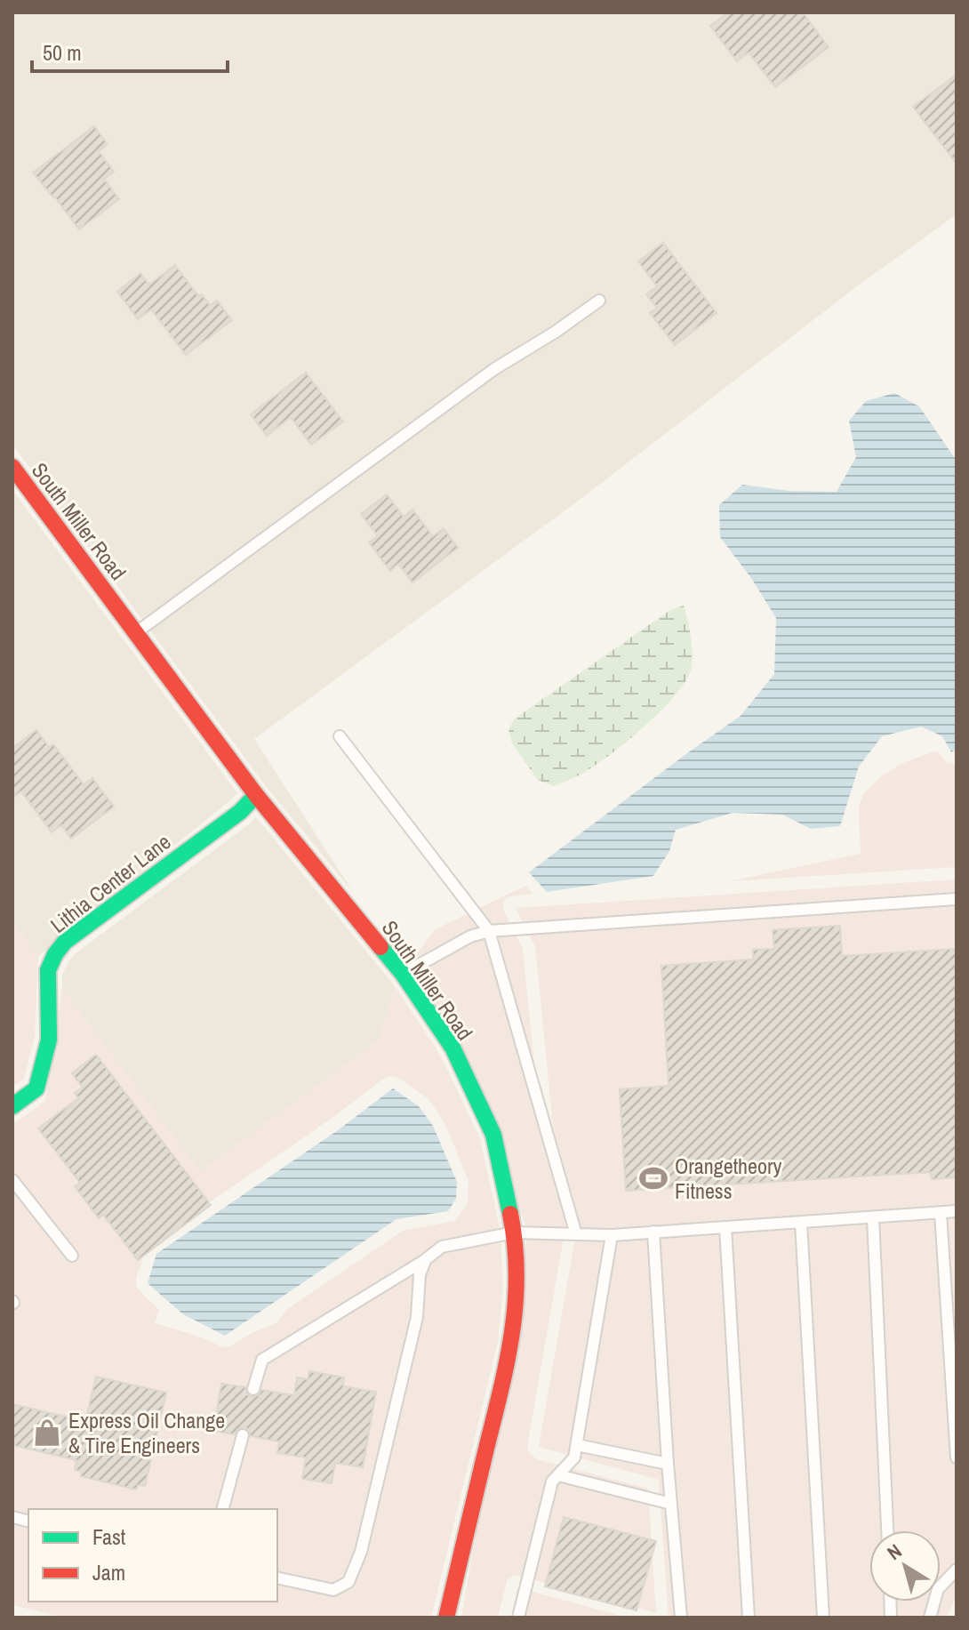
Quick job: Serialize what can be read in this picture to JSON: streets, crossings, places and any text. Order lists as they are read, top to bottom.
{
  "streets": {
    "street": ["South Miller Road", "Lithia Center Lane"]
  },
  "crossings": [
    ["South Miller Road", "Lithia Center Lane"]
  ],
  "places": {
    "sports": ["Orangetheory Fitness"],
    "shop": ["Express Oil Change & Tire Engineers"]
  },
  "legend": ["Fast", "Jam"],
  "scale_bar": "50 m",
  "north": "top left"
}
